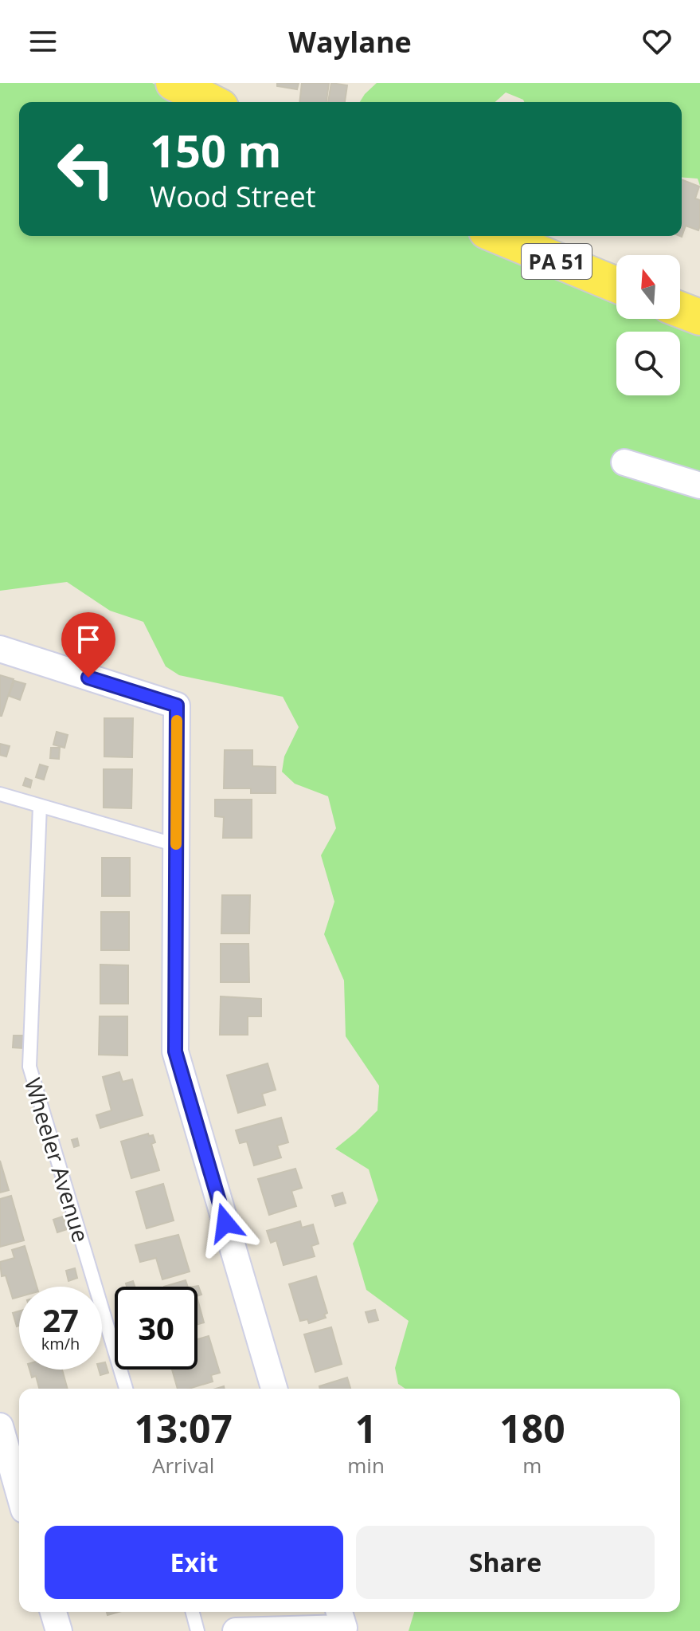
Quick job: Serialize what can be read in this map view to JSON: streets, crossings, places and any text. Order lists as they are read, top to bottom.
{
  "streets": {
    "main road": ["PA 51"],
    "lane": ["Wheeler Avenue"]
  },
  "north": "top",
  "page": {
    "header": "Waylane",
    "turn": ["150 m", "Wood Street"],
    "speed": "27 km/h",
    "limit": "30",
    "eta": [
      "13:07",
      "Arrival",
      "1",
      "min",
      "180",
      "m"
    ],
    "buttons": ["Exit", "Share"]
  }
}
